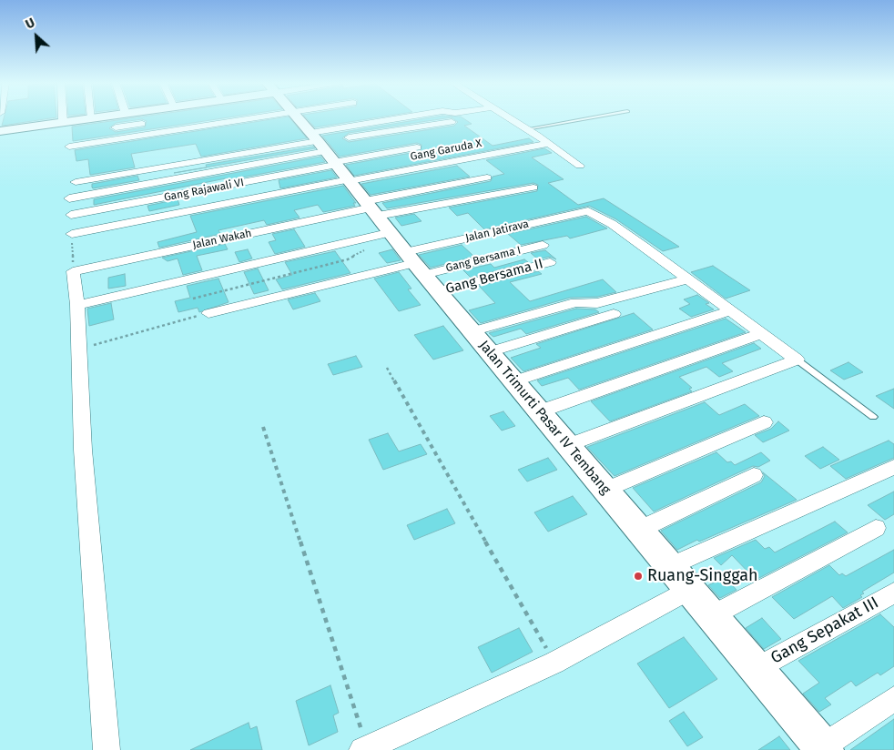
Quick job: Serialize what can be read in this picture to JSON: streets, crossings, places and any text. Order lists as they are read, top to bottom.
{
  "streets": {
    "street": [
      "Gang Garuda X",
      "Gang Rajawali VI",
      "Jalan Jatirava",
      "Jalan Wakah",
      "Gang Bersama I",
      "Gang Bersama II",
      "Jalan Trimurti Pasar IV Tembang",
      "Gang Sepakat III"
    ]
  },
  "crossings": [
    ["Gang Garuda X", "Gang Rajawali VI"],
    ["Gang Garuda X", "Jalan Wakah"],
    ["Gang Garuda X", "Jalan Trimurti Pasar IV Tembang"],
    ["Gang Rajawali VI", "Jalan Wakah"],
    ["Gang Rajawali VI", "Jalan Trimurti Pasar IV Tembang"],
    ["Jalan Jatirava", "Gang Bersama I"],
    ["Jalan Jatirava", "Gang Bersama II"],
    ["Jalan Jatirava", "Jalan Trimurti Pasar IV Tembang"],
    ["Jalan Wakah", "Jalan Trimurti Pasar IV Tembang"],
    ["Gang Bersama I", "Gang Bersama II"],
    ["Gang Bersama I", "Jalan Trimurti Pasar IV Tembang"],
    ["Gang Bersama II", "Jalan Trimurti Pasar IV Tembang"],
    ["Jalan Trimurti Pasar IV Tembang", "Gang Sepakat III"]
  ],
  "places": ["Ruang-Singgah"],
  "north": "top left"
}
